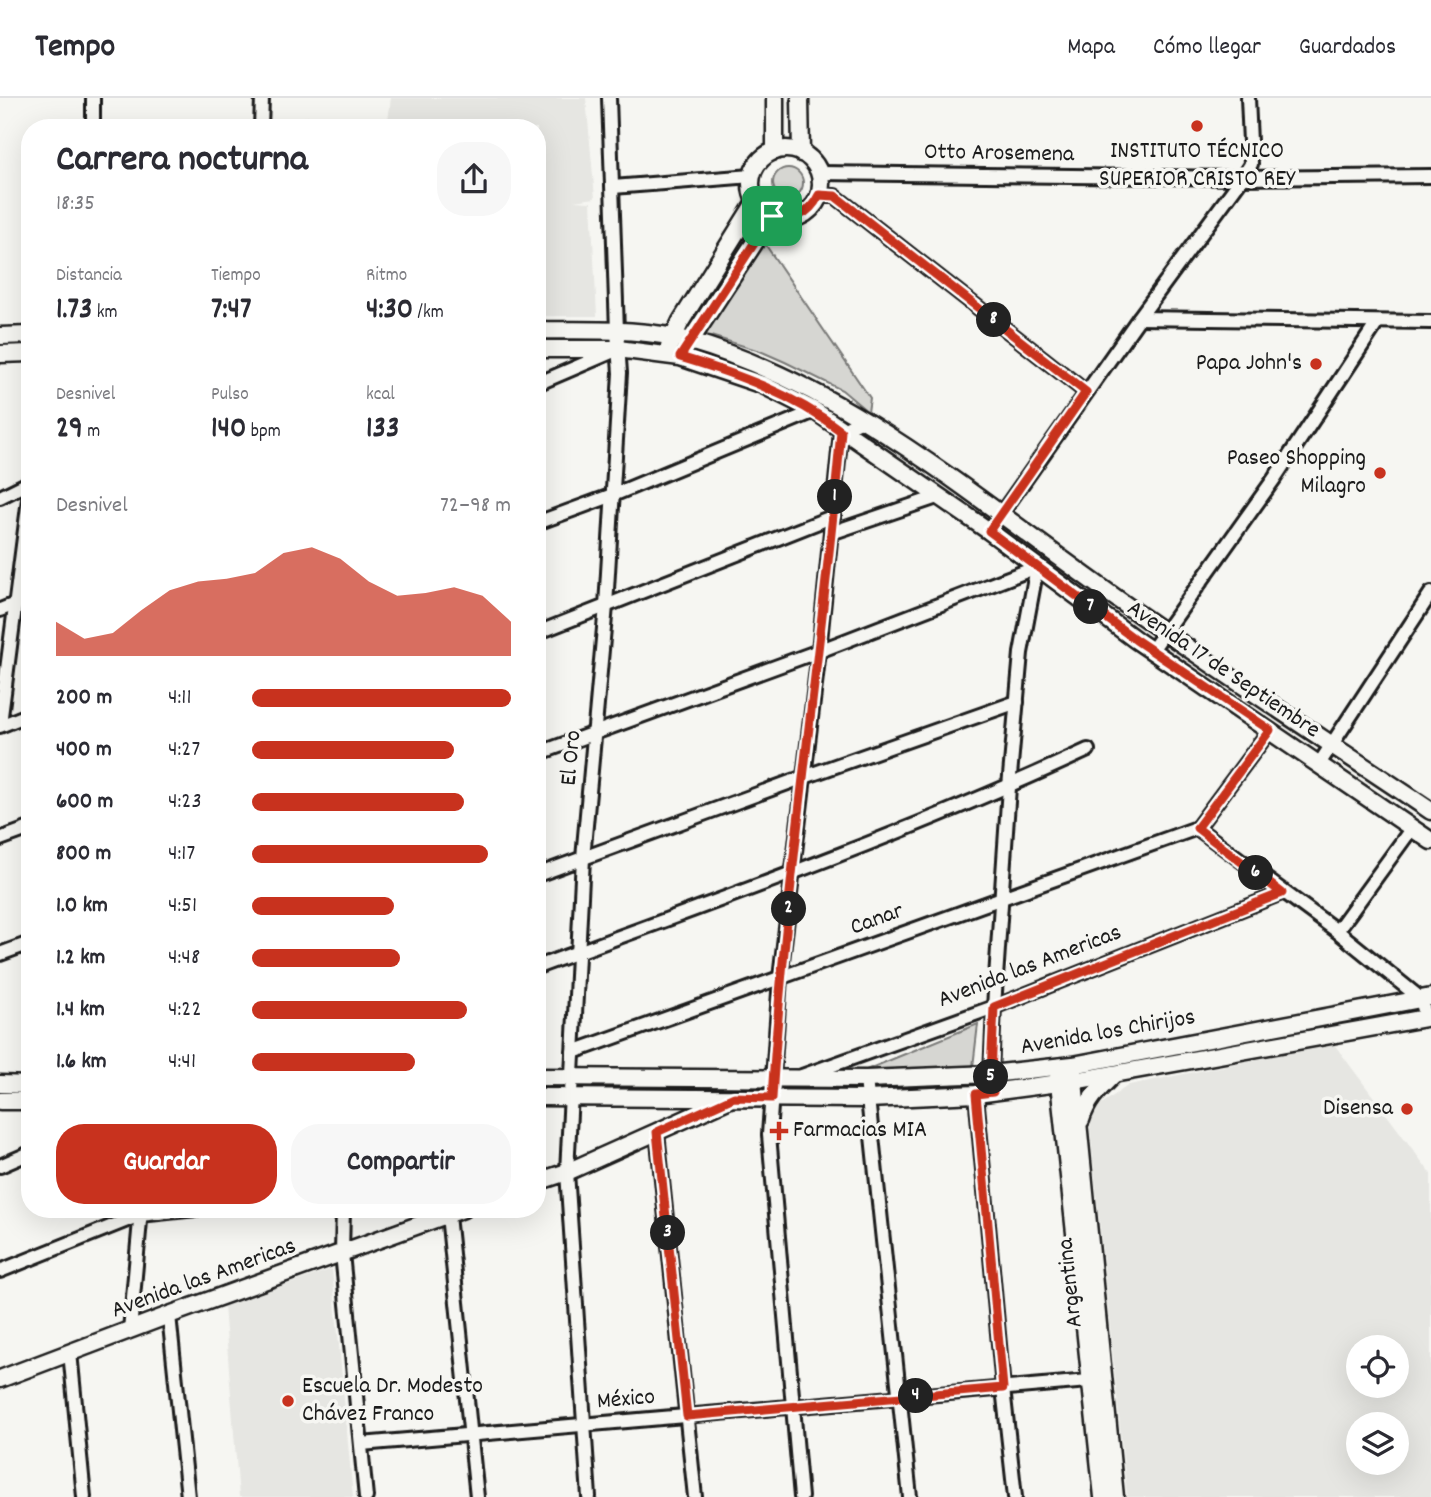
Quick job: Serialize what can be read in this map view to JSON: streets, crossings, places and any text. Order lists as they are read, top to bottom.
{
  "streets": {
    "street": [
      "Otto Arosemena",
      "Avenida 17 de Septiembre",
      "El Oro",
      "Canar",
      "Avenida las Americas",
      "Avenida los Chirijos",
      "Argentina",
      "México"
    ]
  },
  "crossings": [
    ["Avenida 17 de Septiembre", "El Oro"],
    ["El Oro", "Canar"],
    ["El Oro", "Avenida los Chirijos"],
    ["El Oro", "México"],
    ["Avenida las Americas", "Avenida los Chirijos"],
    ["Avenida los Chirijos", "Argentina"],
    ["Argentina", "México"]
  ],
  "places": {
    "other": [
      "INSTITUTO TÉCNICO SUPERIOR CRISTO REY",
      "Papa John's",
      "Paseo Shopping Milagro",
      "Disensa",
      "Escuela Dr. Modesto Chávez Franco"
    ],
    "health": ["Farmacias MIA"]
  },
  "page": {
    "header": "Tempo",
    "nav": ["Mapa", "Cómo llegar", "Guardados"],
    "heading": ["Carrera nocturna", "18:35"],
    "stats": [
      ["Distancia", "1.73 km"],
      ["Tiempo", "7:47"],
      ["Ritmo", "4:30 /km"],
      ["Desnivel", "29 m"],
      ["Pulso", "140 bpm"],
      ["kcal", "133"]
    ],
    "pins": [
      "8",
      "1",
      "7",
      "6",
      "2",
      "5",
      "3",
      "4"
    ],
    "chart": ["Desnivel", "72–98 m"],
    "list": [
      {
        "name": "200 m",
        "note": "4:11"
      },
      {
        "name": "400 m",
        "note": "4:27"
      },
      {
        "name": "600 m",
        "note": "4:23"
      },
      {
        "name": "800 m",
        "note": "4:17"
      },
      {
        "name": "1.0 km",
        "note": "4:51"
      },
      {
        "name": "1.2 km",
        "note": "4:48"
      },
      {
        "name": "1.4 km",
        "note": "4:22"
      },
      {
        "name": "1.6 km",
        "note": "4:41"
      }
    ],
    "buttons": ["Guardar", "Compartir"]
  }
}
